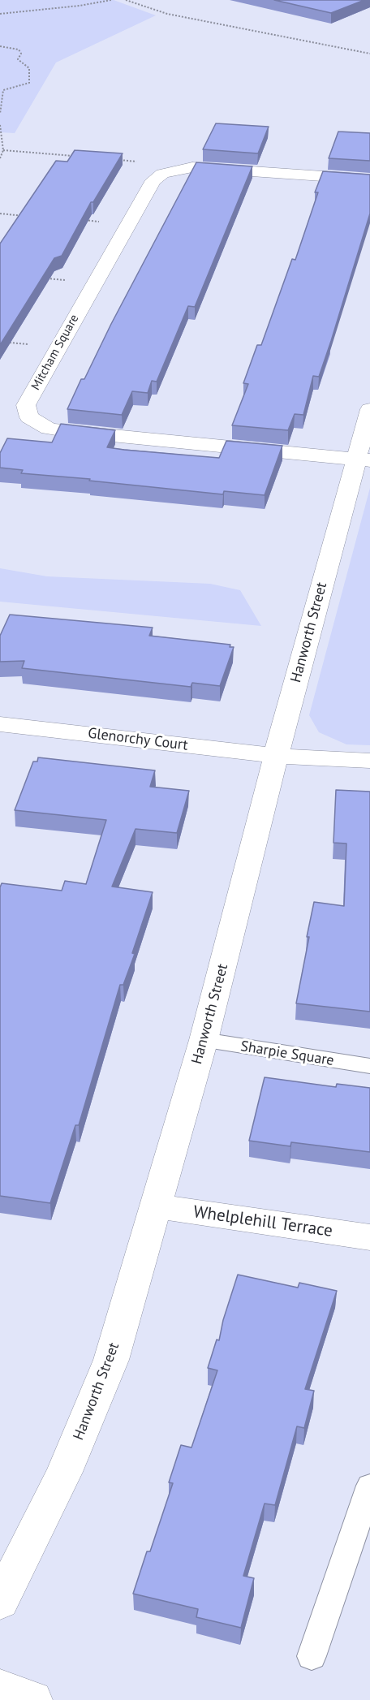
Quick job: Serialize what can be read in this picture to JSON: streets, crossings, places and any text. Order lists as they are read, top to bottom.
{
  "streets": {
    "street": [
      "Mitcham Square",
      "Hanworth Street",
      "Glenorchy Court",
      "Whelplehill Terrace"
    ],
    "lane": ["Sharpie Square"]
  },
  "crossings": [
    ["Mitcham Square", "Hanworth Street"],
    ["Hanworth Street", "Glenorchy Court"],
    ["Hanworth Street", "Sharpie Square"],
    ["Hanworth Street", "Whelplehill Terrace"]
  ]
}
